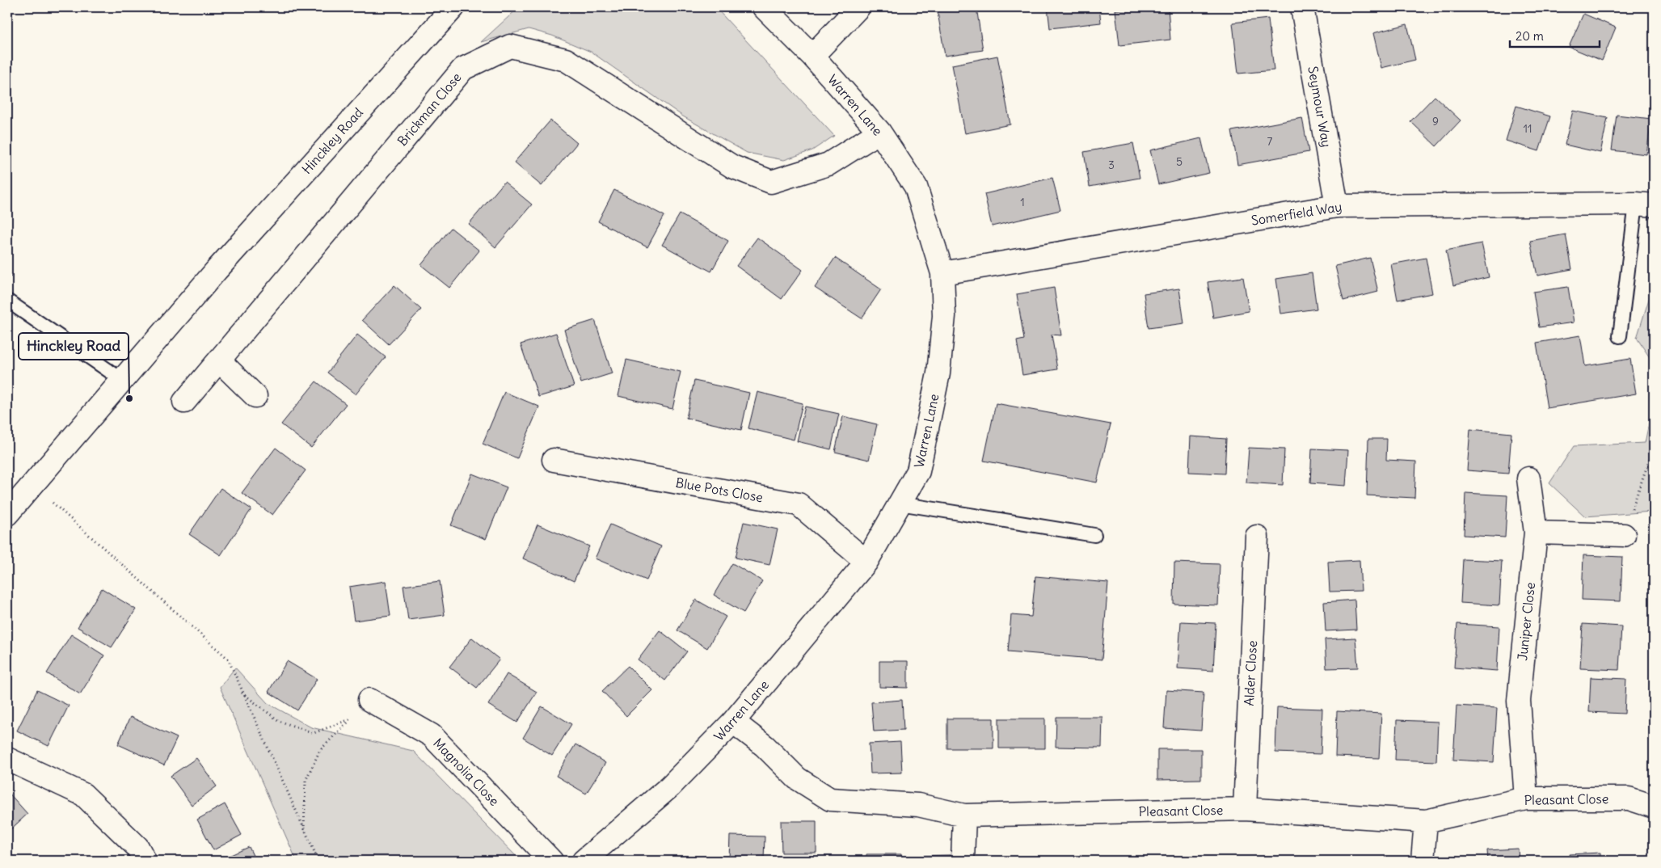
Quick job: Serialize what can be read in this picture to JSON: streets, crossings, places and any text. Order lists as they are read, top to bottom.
{
  "streets": {
    "street": [
      "Warren Lane",
      "Seymour Way",
      "Brickman Close",
      "Hinckley Road",
      "Somerfield Way",
      "Blue Pots Close",
      "Juniper Close",
      "Alder Close",
      "Magnolia Close",
      "Pleasant Close"
    ]
  },
  "crossings": [
    ["Warren Lane", "Brickman Close"],
    ["Warren Lane", "Somerfield Way"],
    ["Warren Lane", "Blue Pots Close"],
    ["Warren Lane", "Pleasant Close"],
    ["Seymour Way", "Somerfield Way"],
    ["Juniper Close", "Pleasant Close"],
    ["Alder Close", "Pleasant Close"]
  ],
  "places": ["Hinckley Road"],
  "house_numbers": [
    "9",
    "11",
    "7",
    "5",
    "3",
    "1"
  ],
  "scale_bar": "20 m"
}
